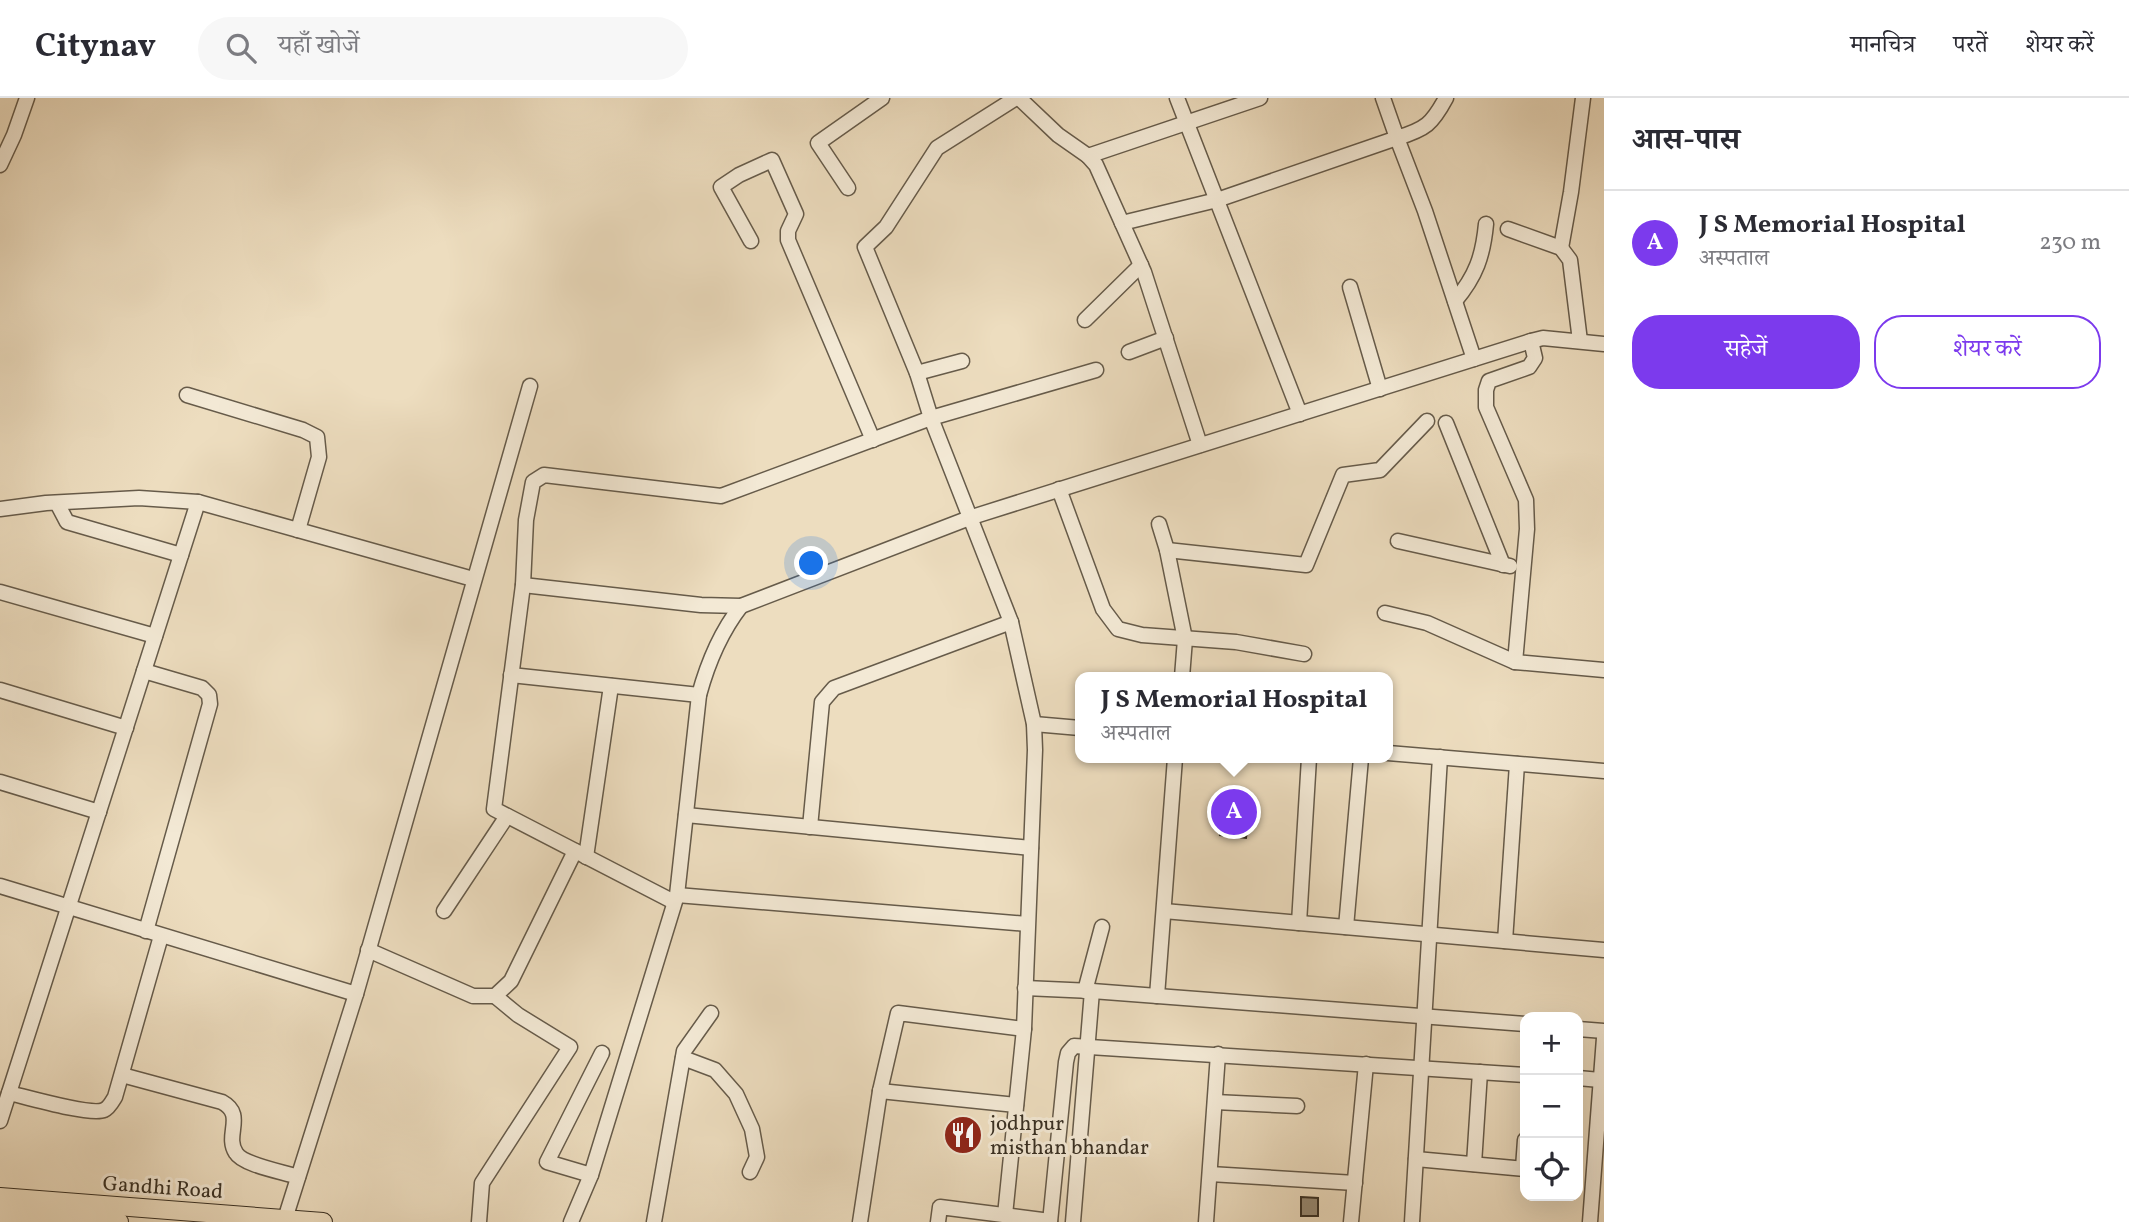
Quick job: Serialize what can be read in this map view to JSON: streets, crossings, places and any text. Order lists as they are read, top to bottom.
{
  "streets": {
    "main road": ["Gandhi Road"]
  },
  "places": {
    "restaurant": ["jodhpur misthan bhandar"]
  },
  "page": {
    "header": "Citynav",
    "search": "यहाँ खोजें",
    "nav": ["मानचित्र", "परतें", "शेयर करें"],
    "heading": "आस-पास",
    "list": [
      {
        "mark": "A",
        "name": "J S Memorial Hospital",
        "note": "अस्पताल",
        "value": "230 m"
      }
    ],
    "buttons": ["सहेजें", "शेयर करें"],
    "popup": ["J S Memorial Hospital", "अस्पताल"],
    "pins": "A",
    "map_buttons": ["+", "−"]
  }
}
